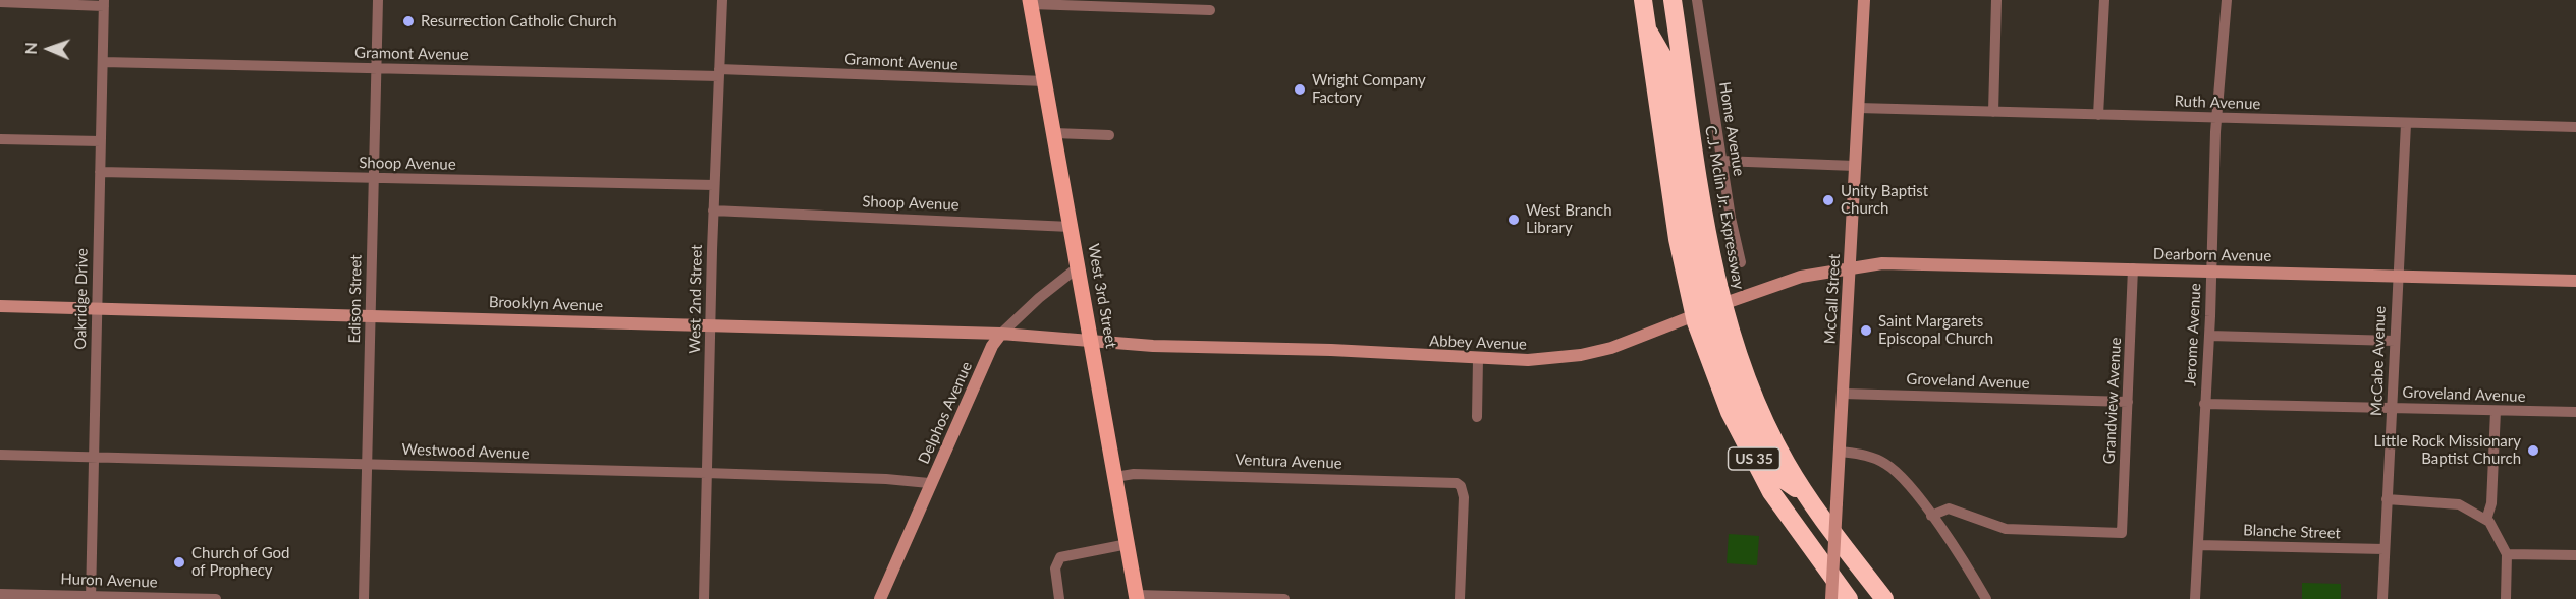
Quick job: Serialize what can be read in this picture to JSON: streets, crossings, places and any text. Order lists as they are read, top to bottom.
{
  "streets": {
    "highway": ["C.J. Mclin Jr. Expressway", "US 35"],
    "main road": ["West 3rd Street"],
    "street": [
      "Gramont Avenue",
      "Ruth Avenue",
      "Home Avenue",
      "Shoop Avenue",
      "Dearborn Avenue",
      "Oakridge Drive",
      "Edison Street",
      "West 2nd Street",
      "McCall Street",
      "Brooklyn Avenue",
      "Jerome Avenue",
      "Abbey Avenue",
      "McCabe Avenue",
      "Groveland Avenue",
      "Grandview Avenue",
      "Delphos Avenue",
      "Westwood Avenue",
      "Ventura Avenue",
      "Blanche Street",
      "Huron Avenue"
    ]
  },
  "crossings": [
    ["Gramont Avenue", "West 3rd Street"],
    ["Gramont Avenue", "Oakridge Drive"],
    ["Gramont Avenue", "Edison Street"],
    ["Gramont Avenue", "West 2nd Street"],
    ["Ruth Avenue", "McCall Street"],
    ["Ruth Avenue", "Jerome Avenue"],
    ["Ruth Avenue", "McCabe Avenue"],
    ["Shoop Avenue", "West 3rd Street"],
    ["Shoop Avenue", "Oakridge Drive"],
    ["Shoop Avenue", "Edison Street"],
    ["Shoop Avenue", "West 2nd Street"],
    ["C.J. Mclin Jr. Expressway", "McCall Street"],
    ["C.J. Mclin Jr. Expressway", "Abbey Avenue"],
    ["Dearborn Avenue", "McCall Street"],
    ["Dearborn Avenue", "Jerome Avenue"],
    ["Dearborn Avenue", "Abbey Avenue"],
    ["Dearborn Avenue", "McCabe Avenue"],
    ["Dearborn Avenue", "Grandview Avenue"],
    ["West 3rd Street", "Brooklyn Avenue"],
    ["West 3rd Street", "Abbey Avenue"],
    ["West 3rd Street", "Delphos Avenue"],
    ["West 3rd Street", "Ventura Avenue"],
    ["Oakridge Drive", "Brooklyn Avenue"],
    ["Oakridge Drive", "Westwood Avenue"],
    ["Oakridge Drive", "Huron Avenue"],
    ["Edison Street", "Brooklyn Avenue"],
    ["Edison Street", "Westwood Avenue"],
    ["West 2nd Street", "Brooklyn Avenue"],
    ["West 2nd Street", "Westwood Avenue"],
    ["McCall Street", "Abbey Avenue"],
    ["McCall Street", "Groveland Avenue"],
    ["Brooklyn Avenue", "Abbey Avenue"],
    ["Brooklyn Avenue", "Delphos Avenue"],
    ["Jerome Avenue", "Groveland Avenue"],
    ["Jerome Avenue", "Blanche Street"],
    ["McCabe Avenue", "Groveland Avenue"],
    ["McCabe Avenue", "Blanche Street"],
    ["Groveland Avenue", "Grandview Avenue"],
    ["Delphos Avenue", "Westwood Avenue"]
  ],
  "places": [
    "Resurrection Catholic Church",
    "Wright Company Factory",
    "Unity Baptist Church",
    "West Branch Library",
    "Saint Margarets Episcopal Church",
    "Little Rock Missionary Baptist Church",
    "Church of God of Prophecy"
  ],
  "north": "left"
}
